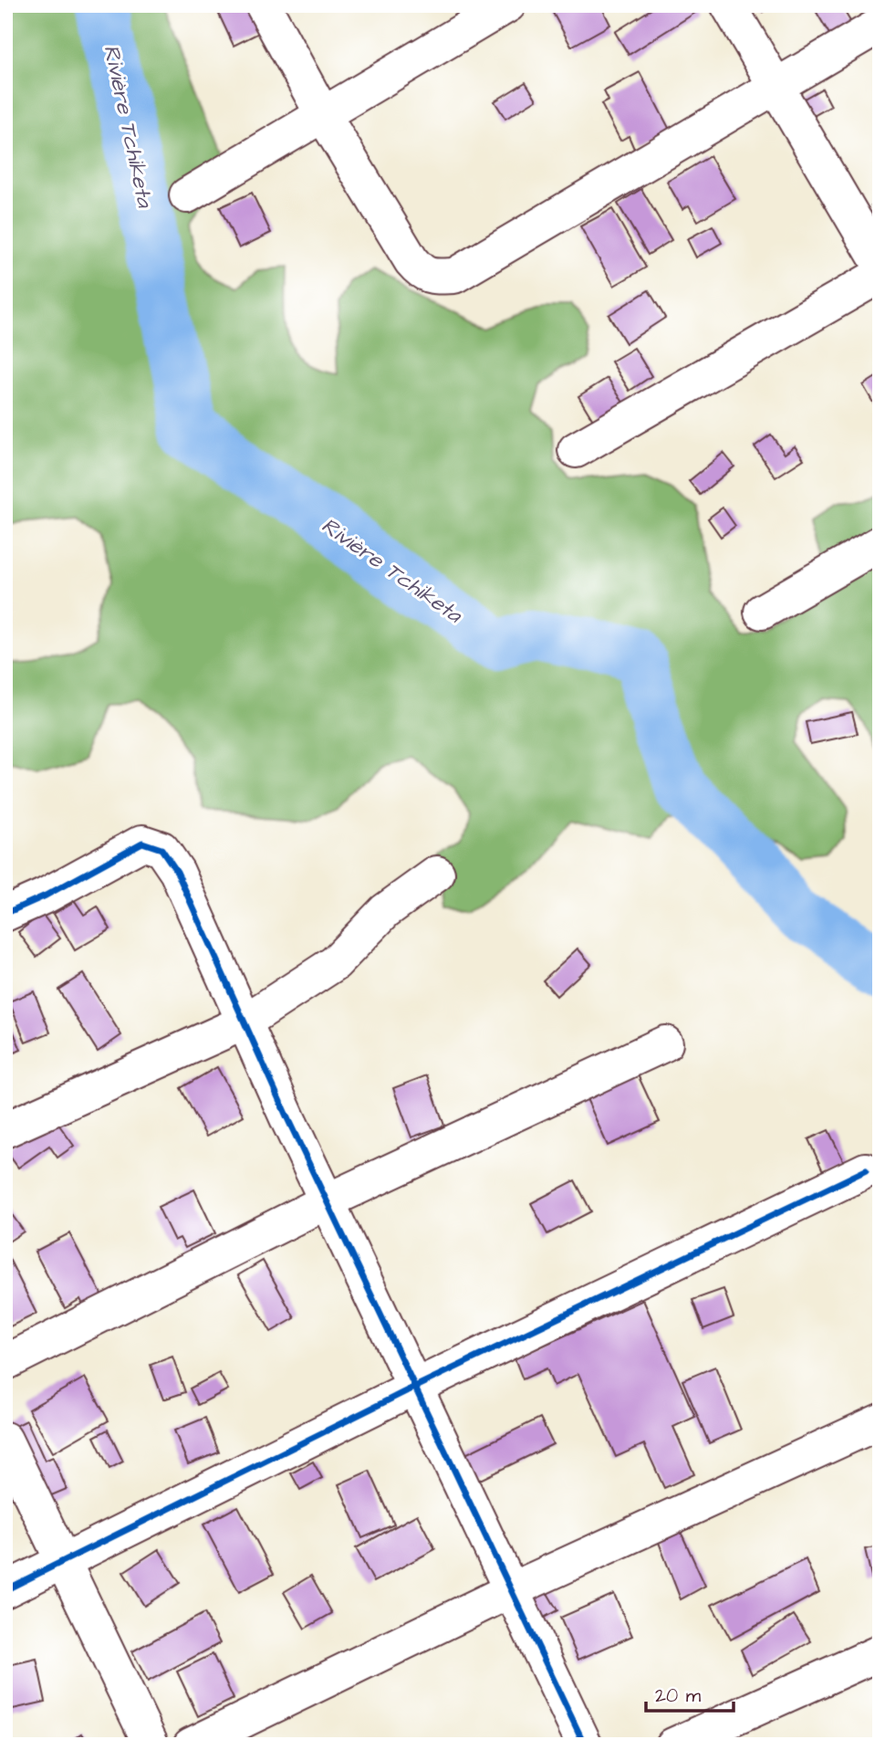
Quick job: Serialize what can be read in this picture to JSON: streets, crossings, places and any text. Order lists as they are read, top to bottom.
{
  "water": ["Rivière Tchiketa"],
  "scale_bar": "20 m"
}
